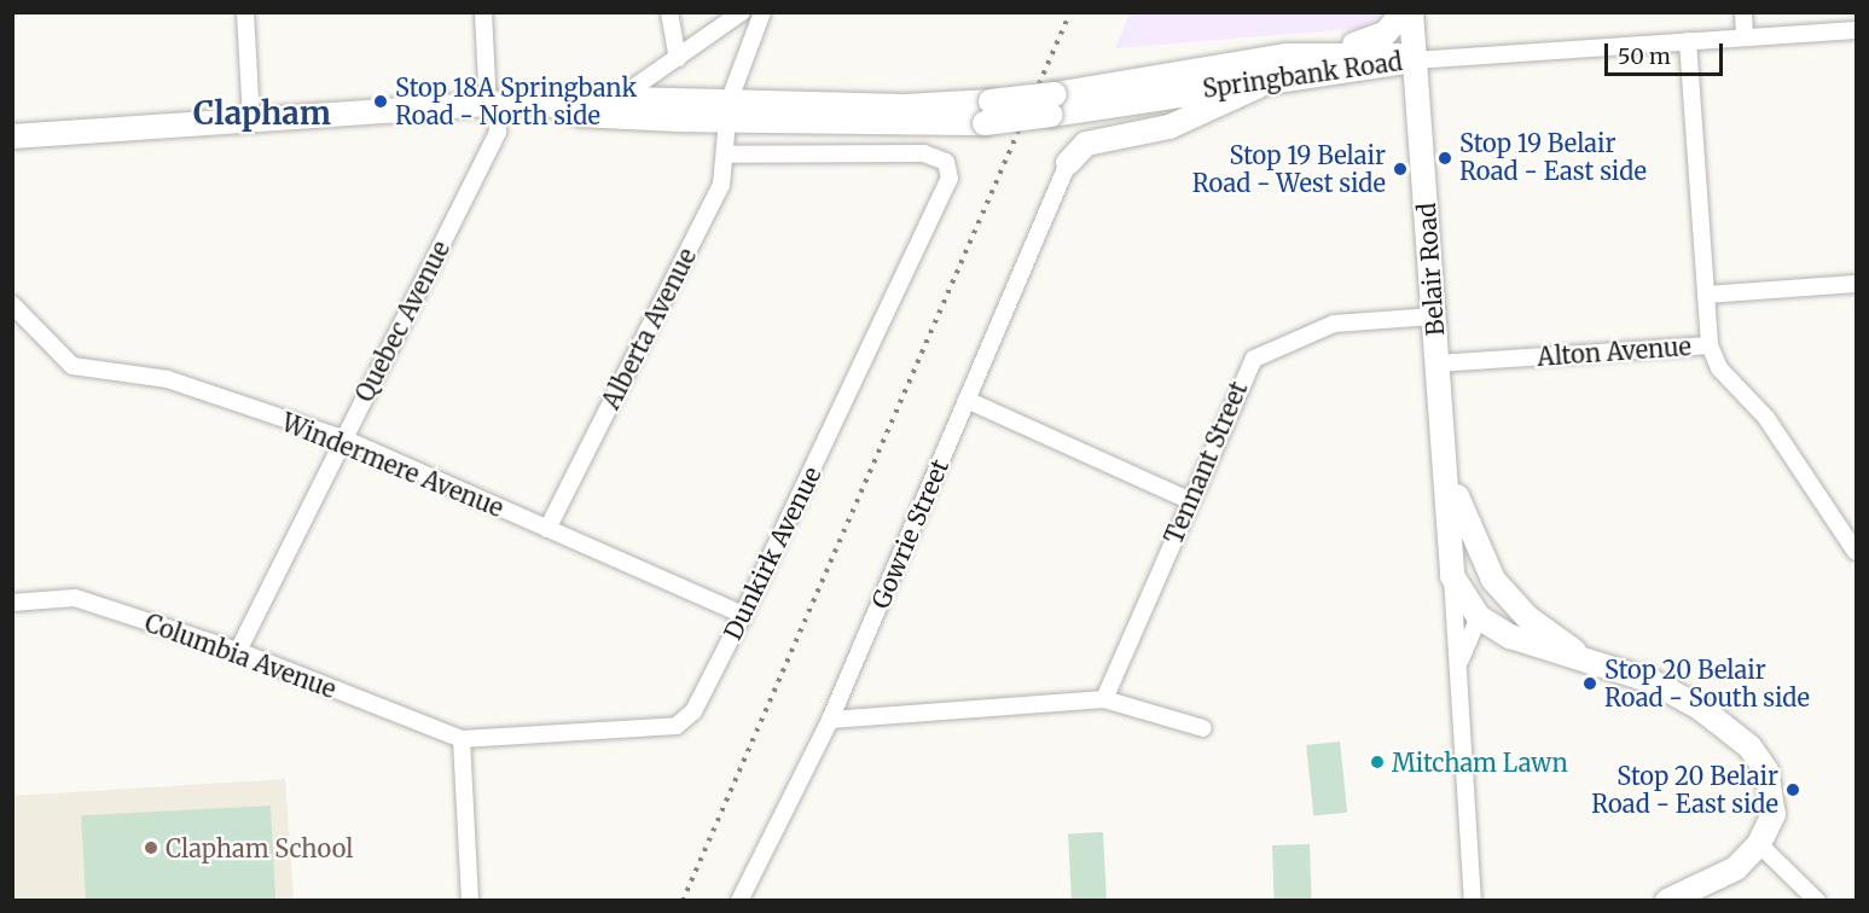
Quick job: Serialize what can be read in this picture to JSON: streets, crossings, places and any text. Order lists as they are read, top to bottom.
{
  "streets": {
    "main road": ["Springbank Road", "Belair Road"],
    "street": [
      "Quebec Avenue",
      "Alberta Avenue",
      "Alton Avenue",
      "Tennant Street",
      "Windermere Avenue",
      "Gowrie Street",
      "Dunkirk Avenue",
      "Columbia Avenue"
    ]
  },
  "crossings": [
    ["Springbank Road", "Belair Road"],
    ["Springbank Road", "Quebec Avenue"],
    ["Springbank Road", "Alberta Avenue"],
    ["Belair Road", "Alton Avenue"],
    ["Belair Road", "Tennant Street"],
    ["Quebec Avenue", "Windermere Avenue"],
    ["Quebec Avenue", "Columbia Avenue"],
    ["Alberta Avenue", "Windermere Avenue"],
    ["Alberta Avenue", "Dunkirk Avenue"],
    ["Windermere Avenue", "Dunkirk Avenue"],
    ["Dunkirk Avenue", "Columbia Avenue"]
  ],
  "districts": ["Clapham"],
  "places": [
    "Stop 18A Springbank Road - North side",
    "Stop 19 Belair Road - East side",
    "Stop 19 Belair Road - West side",
    "Stop 20 Belair Road - South side",
    "Mitcham Lawn",
    "Stop 20 Belair Road - East side",
    "Clapham School"
  ],
  "scale_bar": "50 m"
}
